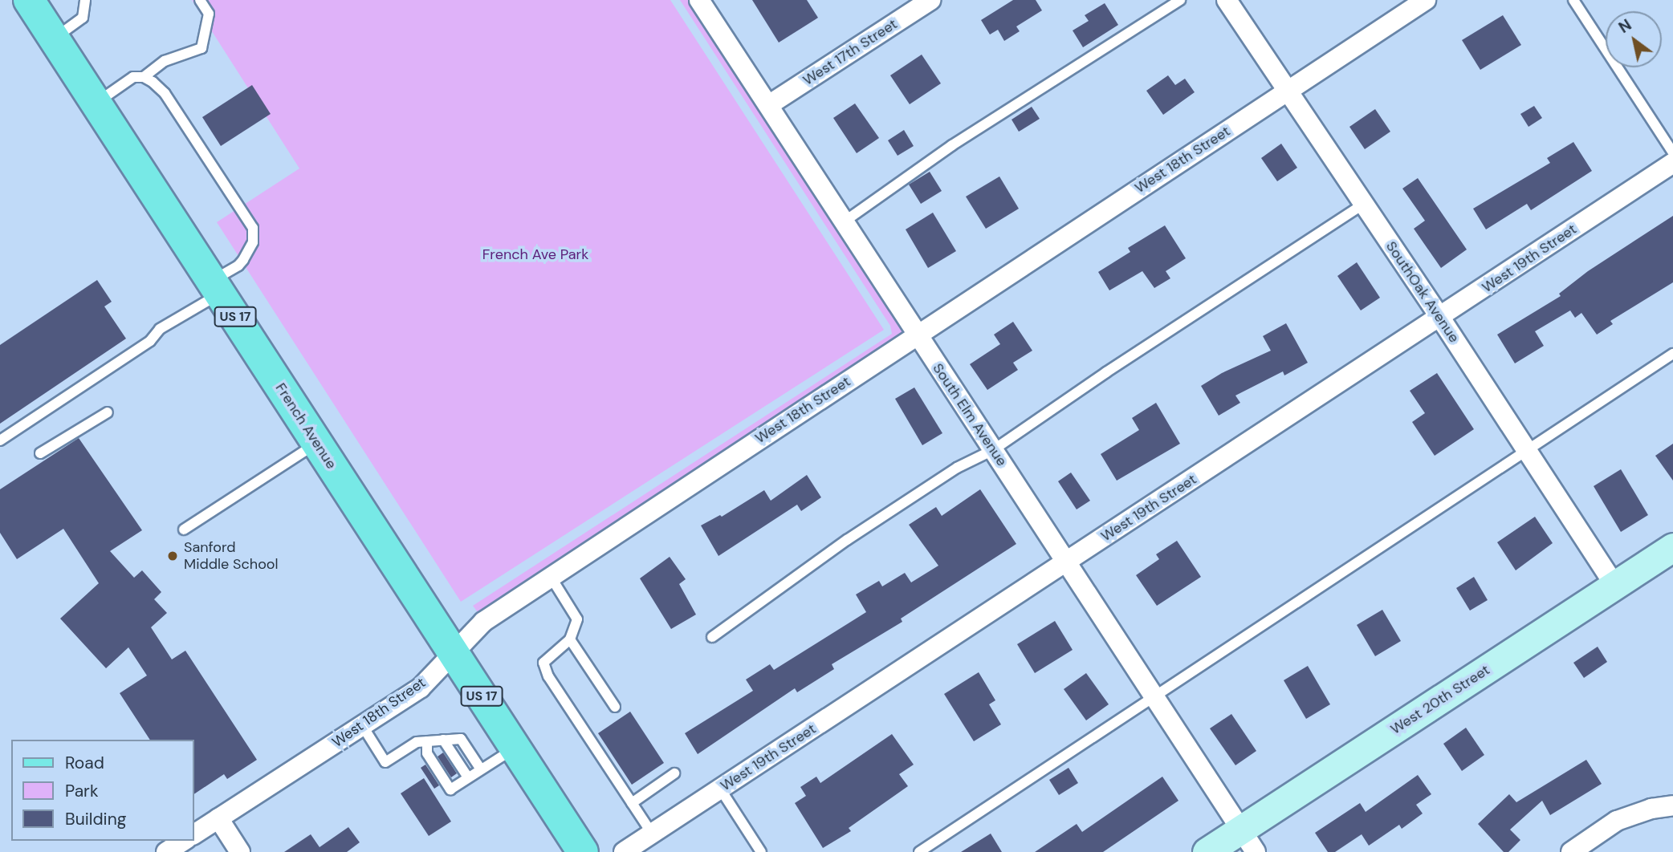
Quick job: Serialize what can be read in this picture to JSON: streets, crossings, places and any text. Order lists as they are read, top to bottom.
{
  "streets": {
    "main road": ["US 17", "French Avenue"],
    "street": [
      "West 17th Street",
      "West 18th Street",
      "West 19th Street",
      "SouthOak Avenue",
      "South Elm Avenue",
      "West 20th Street"
    ]
  },
  "crossings": [
    ["West 17th Street", "South Elm Avenue"],
    ["West 18th Street", "SouthOak Avenue"],
    ["West 18th Street", "South Elm Avenue"],
    ["West 18th Street", "French Avenue"],
    ["West 19th Street", "SouthOak Avenue"],
    ["West 19th Street", "South Elm Avenue"],
    ["SouthOak Avenue", "West 20th Street"],
    ["South Elm Avenue", "West 20th Street"]
  ],
  "parks": ["French Ave Park"],
  "places": ["Sanford Middle School"],
  "legend": ["Road", "Park", "Building"],
  "north": "top left"
}
